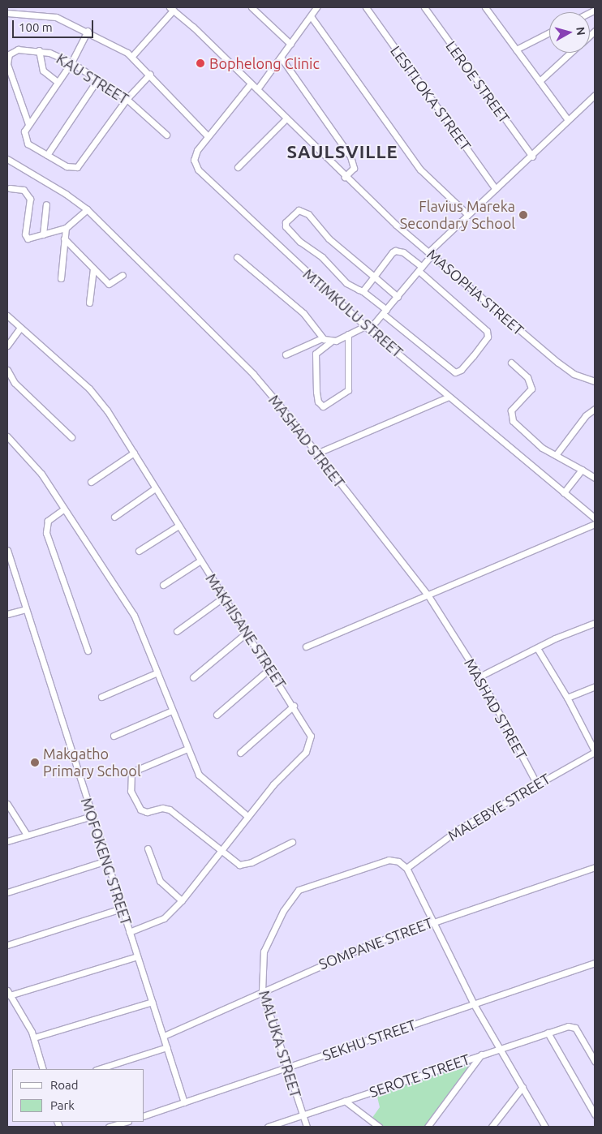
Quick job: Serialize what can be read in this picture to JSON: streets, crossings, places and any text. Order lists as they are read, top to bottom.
{
  "streets": {
    "street": [
      "KAU STREET",
      "LEROE STREET",
      "LESITLOKA STREET",
      "MASOPHA STREET",
      "MTIMKULU STREET",
      "MASHAD STREET",
      "MAKHISANE STREET",
      "MALEBYE STREET",
      "MOFOKENG STREET",
      "SOMPANE STREET",
      "SEKHU STREET",
      "MALUKA STREET",
      "SEROTE STREET"
    ]
  },
  "crossings": [
    ["MASOPHA STREET", "MTIMKULU STREET"],
    ["MASHAD STREET", "MALEBYE STREET"],
    ["MAKHISANE STREET", "MOFOKENG STREET"],
    ["MALEBYE STREET", "MALUKA STREET"],
    ["MOFOKENG STREET", "SOMPANE STREET"],
    ["MOFOKENG STREET", "SEKHU STREET"],
    ["SOMPANE STREET", "MALUKA STREET"],
    ["SEKHU STREET", "MALUKA STREET"],
    ["MALUKA STREET", "SEROTE STREET"]
  ],
  "districts": ["SAULSVILLE"],
  "places": ["Bophelong Clinic", "Flavius Mareka Secondary School", "Makgatho Primary School"],
  "legend": ["Road", "Park"],
  "scale_bar": "100 m",
  "north": "right"
}
